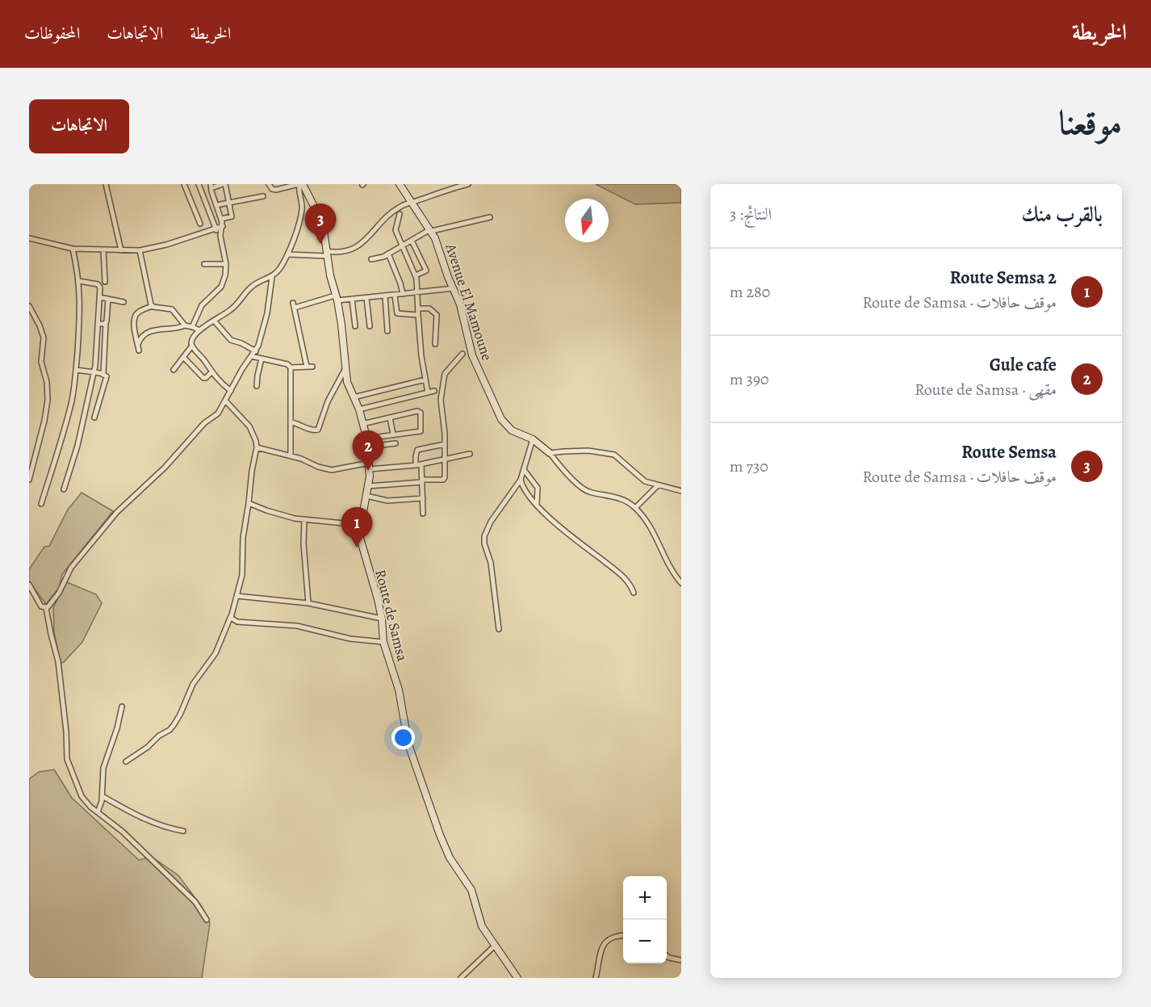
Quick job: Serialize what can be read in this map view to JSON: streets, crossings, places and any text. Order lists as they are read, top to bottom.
{
  "streets": {
    "street": ["Avenue El Mamoune", "Route de Samsa"]
  },
  "north": "bottom",
  "page": {
    "header": "الخريطة",
    "nav": ["الخريطة", "الاتجاهات", "المحفوظات"],
    "title": "موقعنا",
    "buttons": "الاتجاهات",
    "heading": ["بالقرب منك", "النتائج: 3"],
    "pins": ["3", "2", "1"],
    "list": [
      {
        "mark": "1",
        "name": "Route Semsa 2",
        "note": "موقف حافلات · Route de Samsa",
        "value": "280 m"
      },
      {
        "mark": "2",
        "name": "Gule cafe",
        "note": "مقهى · Route de Samsa",
        "value": "390 m"
      },
      {
        "mark": "3",
        "name": "Route Semsa",
        "note": "موقف حافلات · Route de Samsa",
        "value": "730 m"
      }
    ],
    "map_buttons": ["+", "−"]
  }
}
